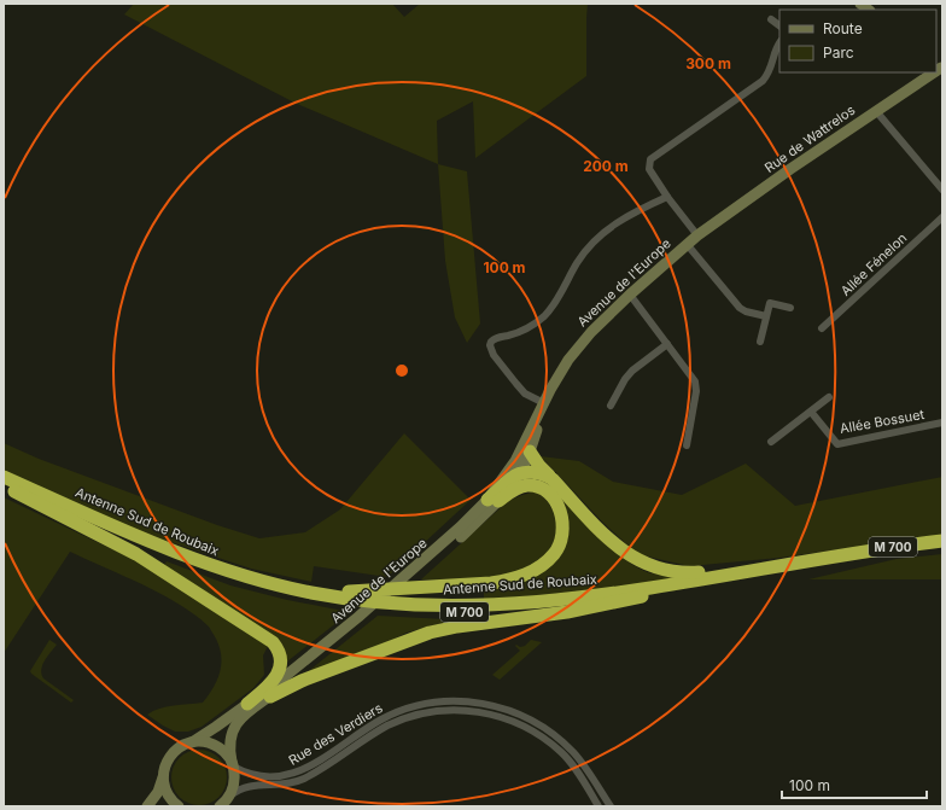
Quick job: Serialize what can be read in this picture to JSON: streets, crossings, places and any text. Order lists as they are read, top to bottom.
{
  "streets": {
    "highway": ["Antenne Sud de Roubaix", "M 700"],
    "street": [
      "Rue de Wattrelos",
      "Allée Fénelon",
      "Avenue de l'Europe",
      "Allée Bossuet",
      "Rue des Verdiers"
    ]
  },
  "crossings": [
    ["Rue de Wattrelos", "Avenue de l'Europe"],
    ["Avenue de l'Europe", "Rue des Verdiers"]
  ],
  "legend": ["Route", "Parc"],
  "scale_bar": "100 m",
  "rings": ["300 m", "200 m", "100 m"]
}
